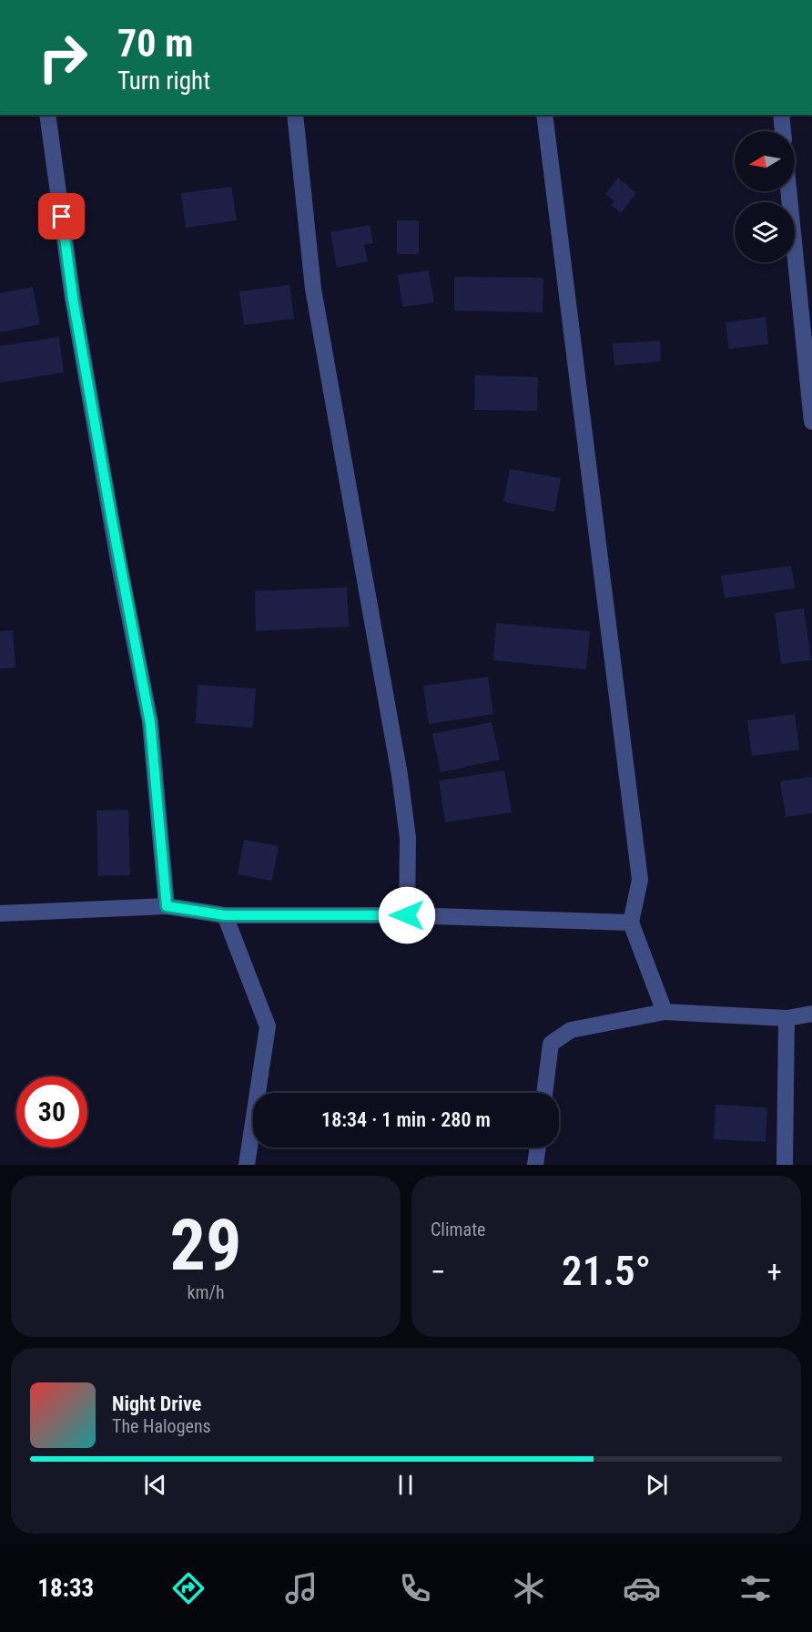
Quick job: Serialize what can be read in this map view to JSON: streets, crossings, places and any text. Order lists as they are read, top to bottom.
{
  "north": "left",
  "page": {
    "turn": ["70 m", "Turn right"],
    "limit": "30",
    "trip": "18:34 · 1 min · 280 m",
    "tile": [
      ["29", "km/h"],
      "Climate"
    ],
    "heat": ["−", "21.5°", "+"],
    "song": ["Night Drive", "The Halogens"],
    "tabs": "18:33"
  }
}
